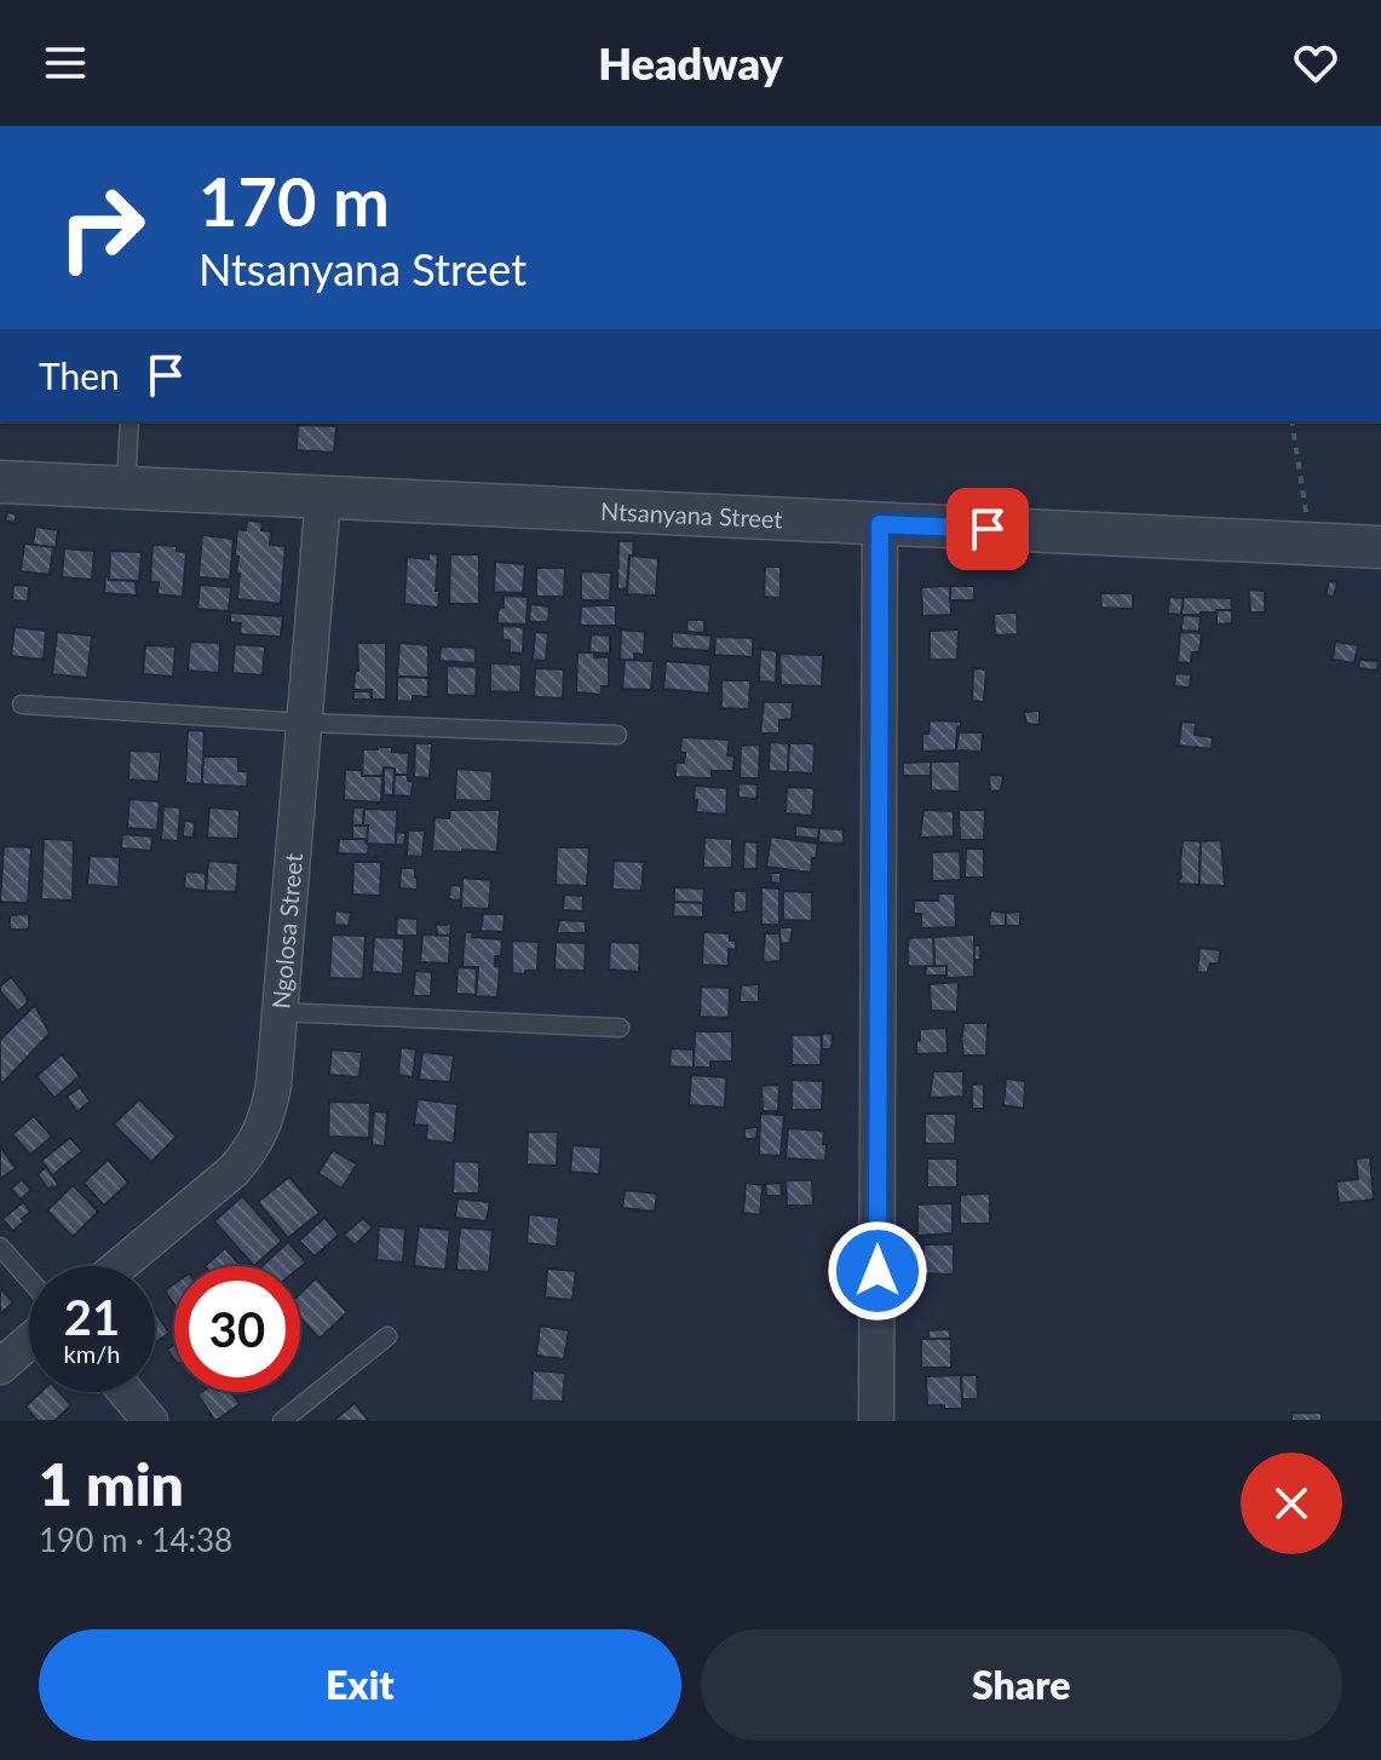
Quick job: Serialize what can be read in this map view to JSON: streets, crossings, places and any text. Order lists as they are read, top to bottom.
{
  "streets": {
    "street": ["Ntsanyana Street", "Ngolosa Street"]
  },
  "crossings": [
    ["Ntsanyana Street", "Ngolosa Street"]
  ],
  "page": {
    "header": "Headway",
    "turn": ["170 m", "Ntsanyana Street"],
    "then": "Then",
    "speed": "21 km/h",
    "limit": "30",
    "heading": ["1 min", "190 m · 14:38"],
    "buttons": ["Exit", "Share"]
  }
}
